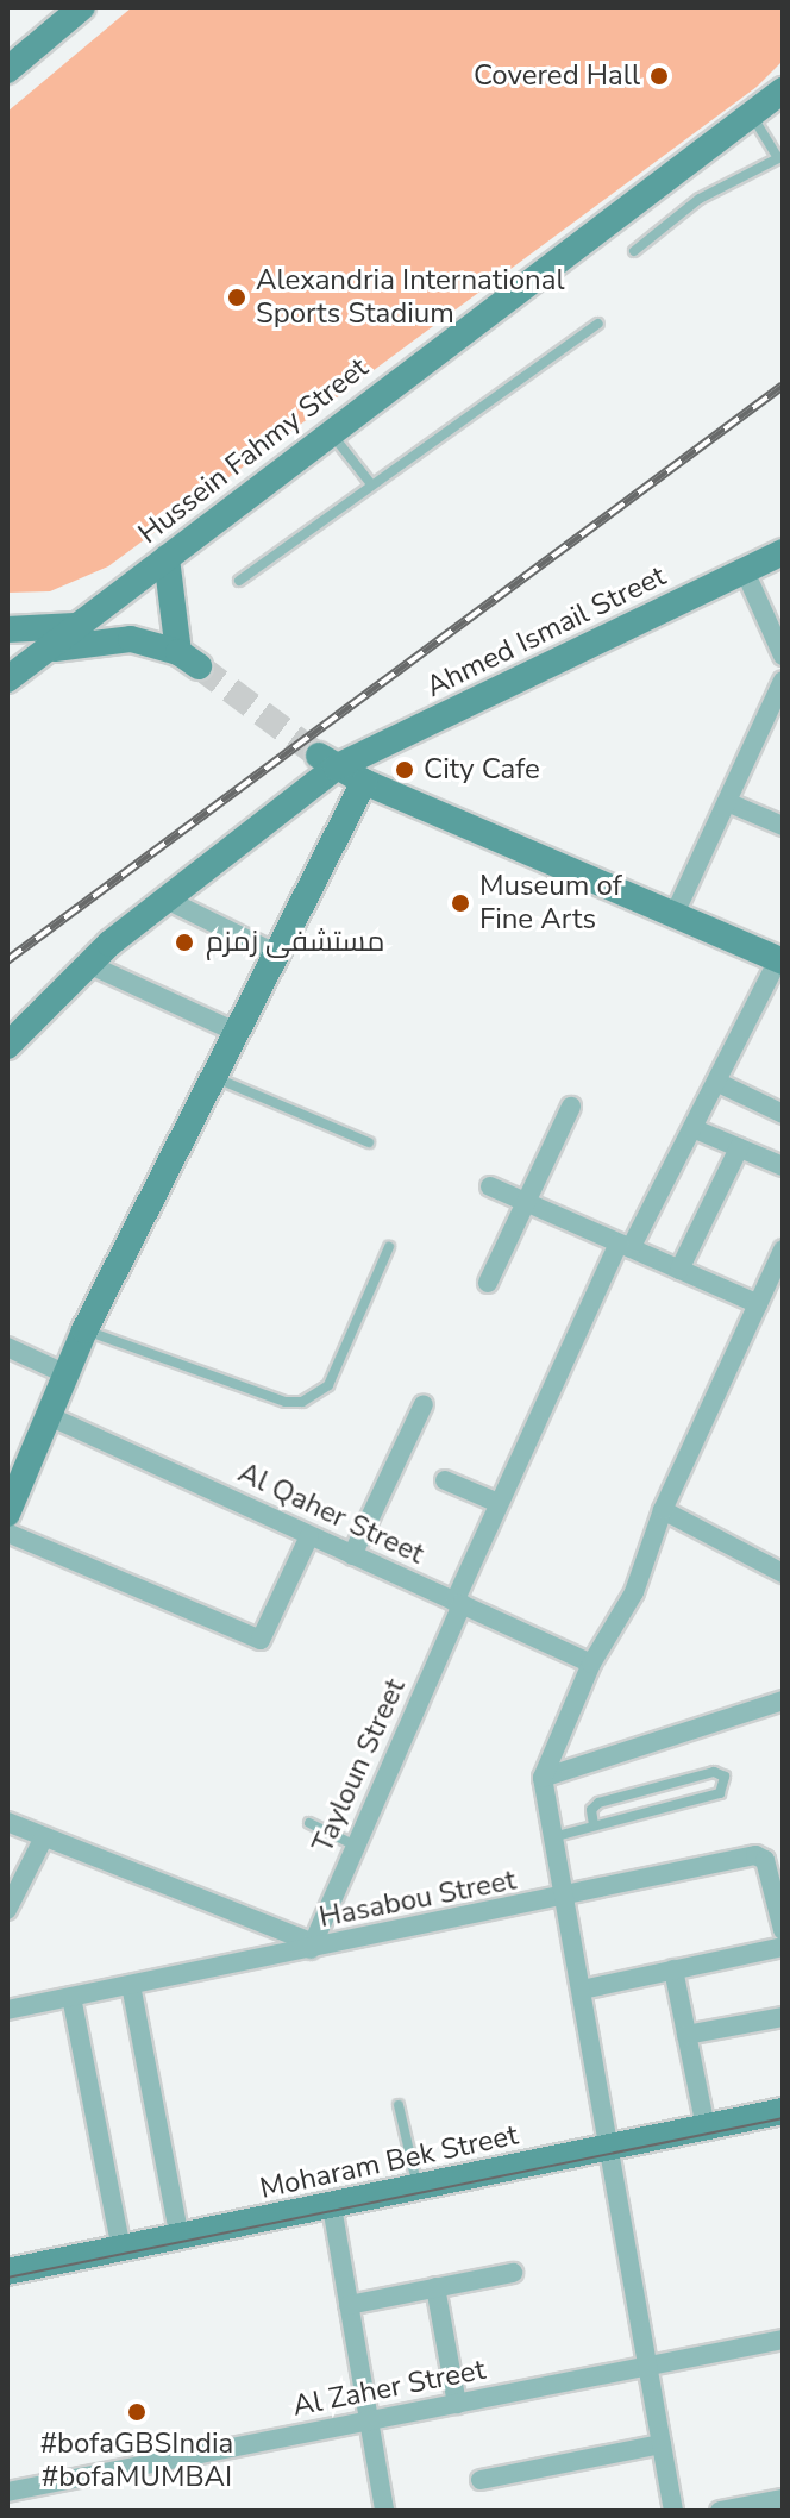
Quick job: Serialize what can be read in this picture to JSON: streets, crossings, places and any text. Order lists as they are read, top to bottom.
{
  "streets": {
    "street": [
      "Hussein Fahmy Street",
      "Ahmed Ismail Street",
      "Al Qaher Street",
      "Tayloun Street",
      "Hasabou Street",
      "Moharam Bek Street",
      "Al Zaher Street"
    ]
  },
  "crossings": [
    ["Al Qaher Street", "Tayloun Street"],
    ["Tayloun Street", "Hasabou Street"]
  ],
  "places": [
    "Covered Hall",
    "Alexandria International Sports Stadium",
    "City Cafe",
    "Museum of Fine Arts",
    "مستشفى زمزم",
    "#bofaGBSIndia #bofaMUMBAI"
  ]
}
